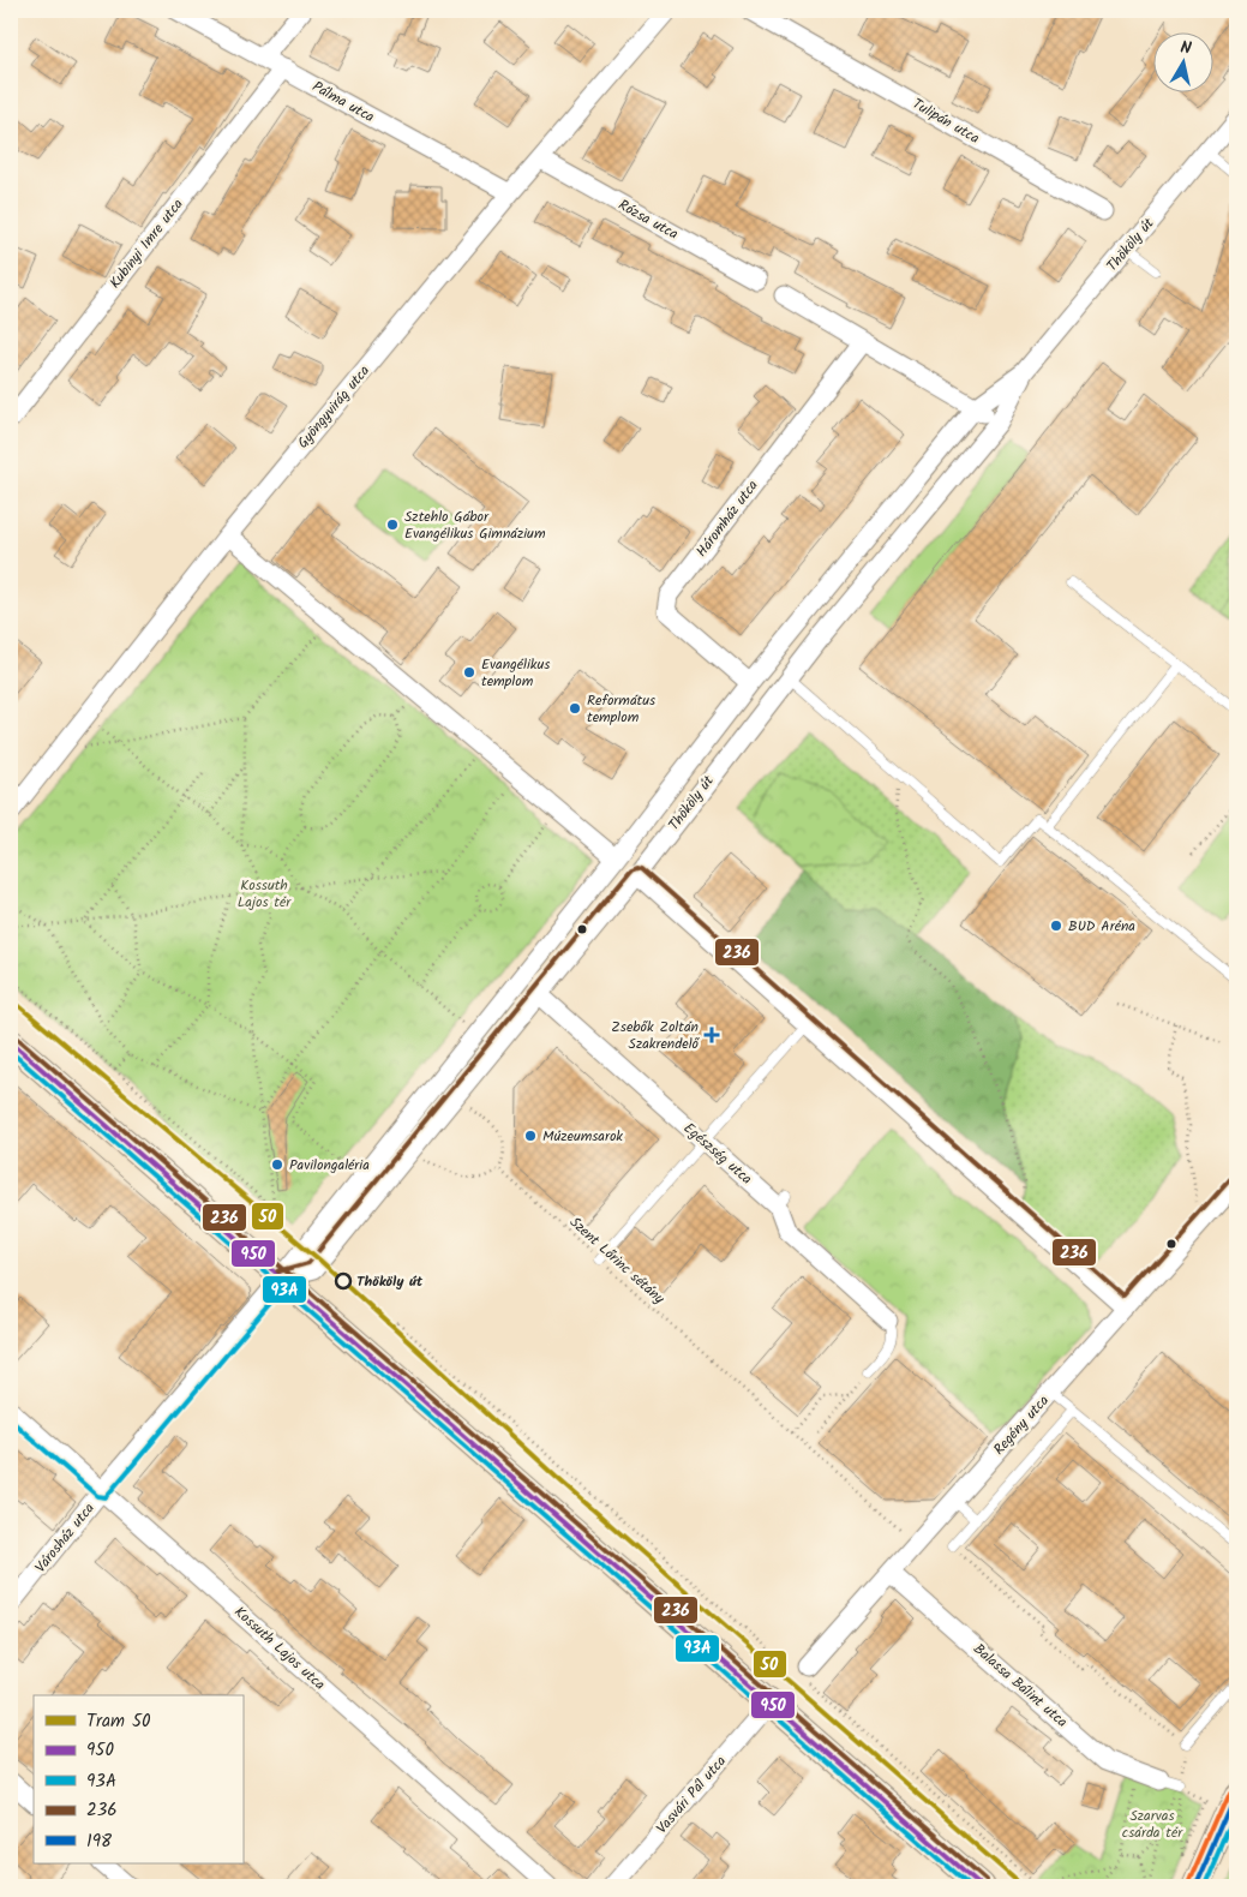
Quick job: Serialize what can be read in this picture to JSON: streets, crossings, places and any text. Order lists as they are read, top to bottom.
{
  "streets": {
    "street": [
      "Pálma utca",
      "Tulipán utca",
      "Rózsa utca",
      "Kubinyi Imre utca",
      "Thököly út",
      "Gyöngyvirág utca",
      "Háromház utca",
      "Egészség utca",
      "Regény utca",
      "Városház utca",
      "Kossuth Lajos utca",
      "Balassa Bálint utca",
      "Vasvári Pál utca"
    ],
    "path": ["Szent Lőrinc sétány"]
  },
  "crossings": [
    ["Pálma utca", "Kubinyi Imre utca"],
    ["Pálma utca", "Gyöngyvirág utca"],
    ["Rózsa utca", "Gyöngyvirág utca"],
    ["Thököly út", "Háromház utca"],
    ["Thököly út", "Egészség utca"],
    ["Thököly út", "Városház utca"],
    ["Szent Lőrinc sétány", "Regény utca"],
    ["Regény utca", "Balassa Bálint utca"],
    ["Városház utca", "Kossuth Lajos utca"]
  ],
  "parks": ["Kossuth Lajos tér", "Szarvas csárda tér"],
  "places": {
    "other": [
      "Sztehlo Gábor Evangélikus Gimnázium",
      "Evangélikus templom",
      "Református templom",
      "BUD Aréna",
      "Múzeumsarok",
      "Pavilongaléria",
      "Thököly út"
    ],
    "health": ["Zsebők Zoltán Szakrendelő"]
  },
  "lines": [
    "transit line 236",
    "tram line 50",
    "transit line 950",
    "transit line 93A",
    "transit line 198"
  ],
  "legend": [
    "Tram 50",
    "950",
    "93A",
    "236",
    "198"
  ],
  "north": "top"
}
